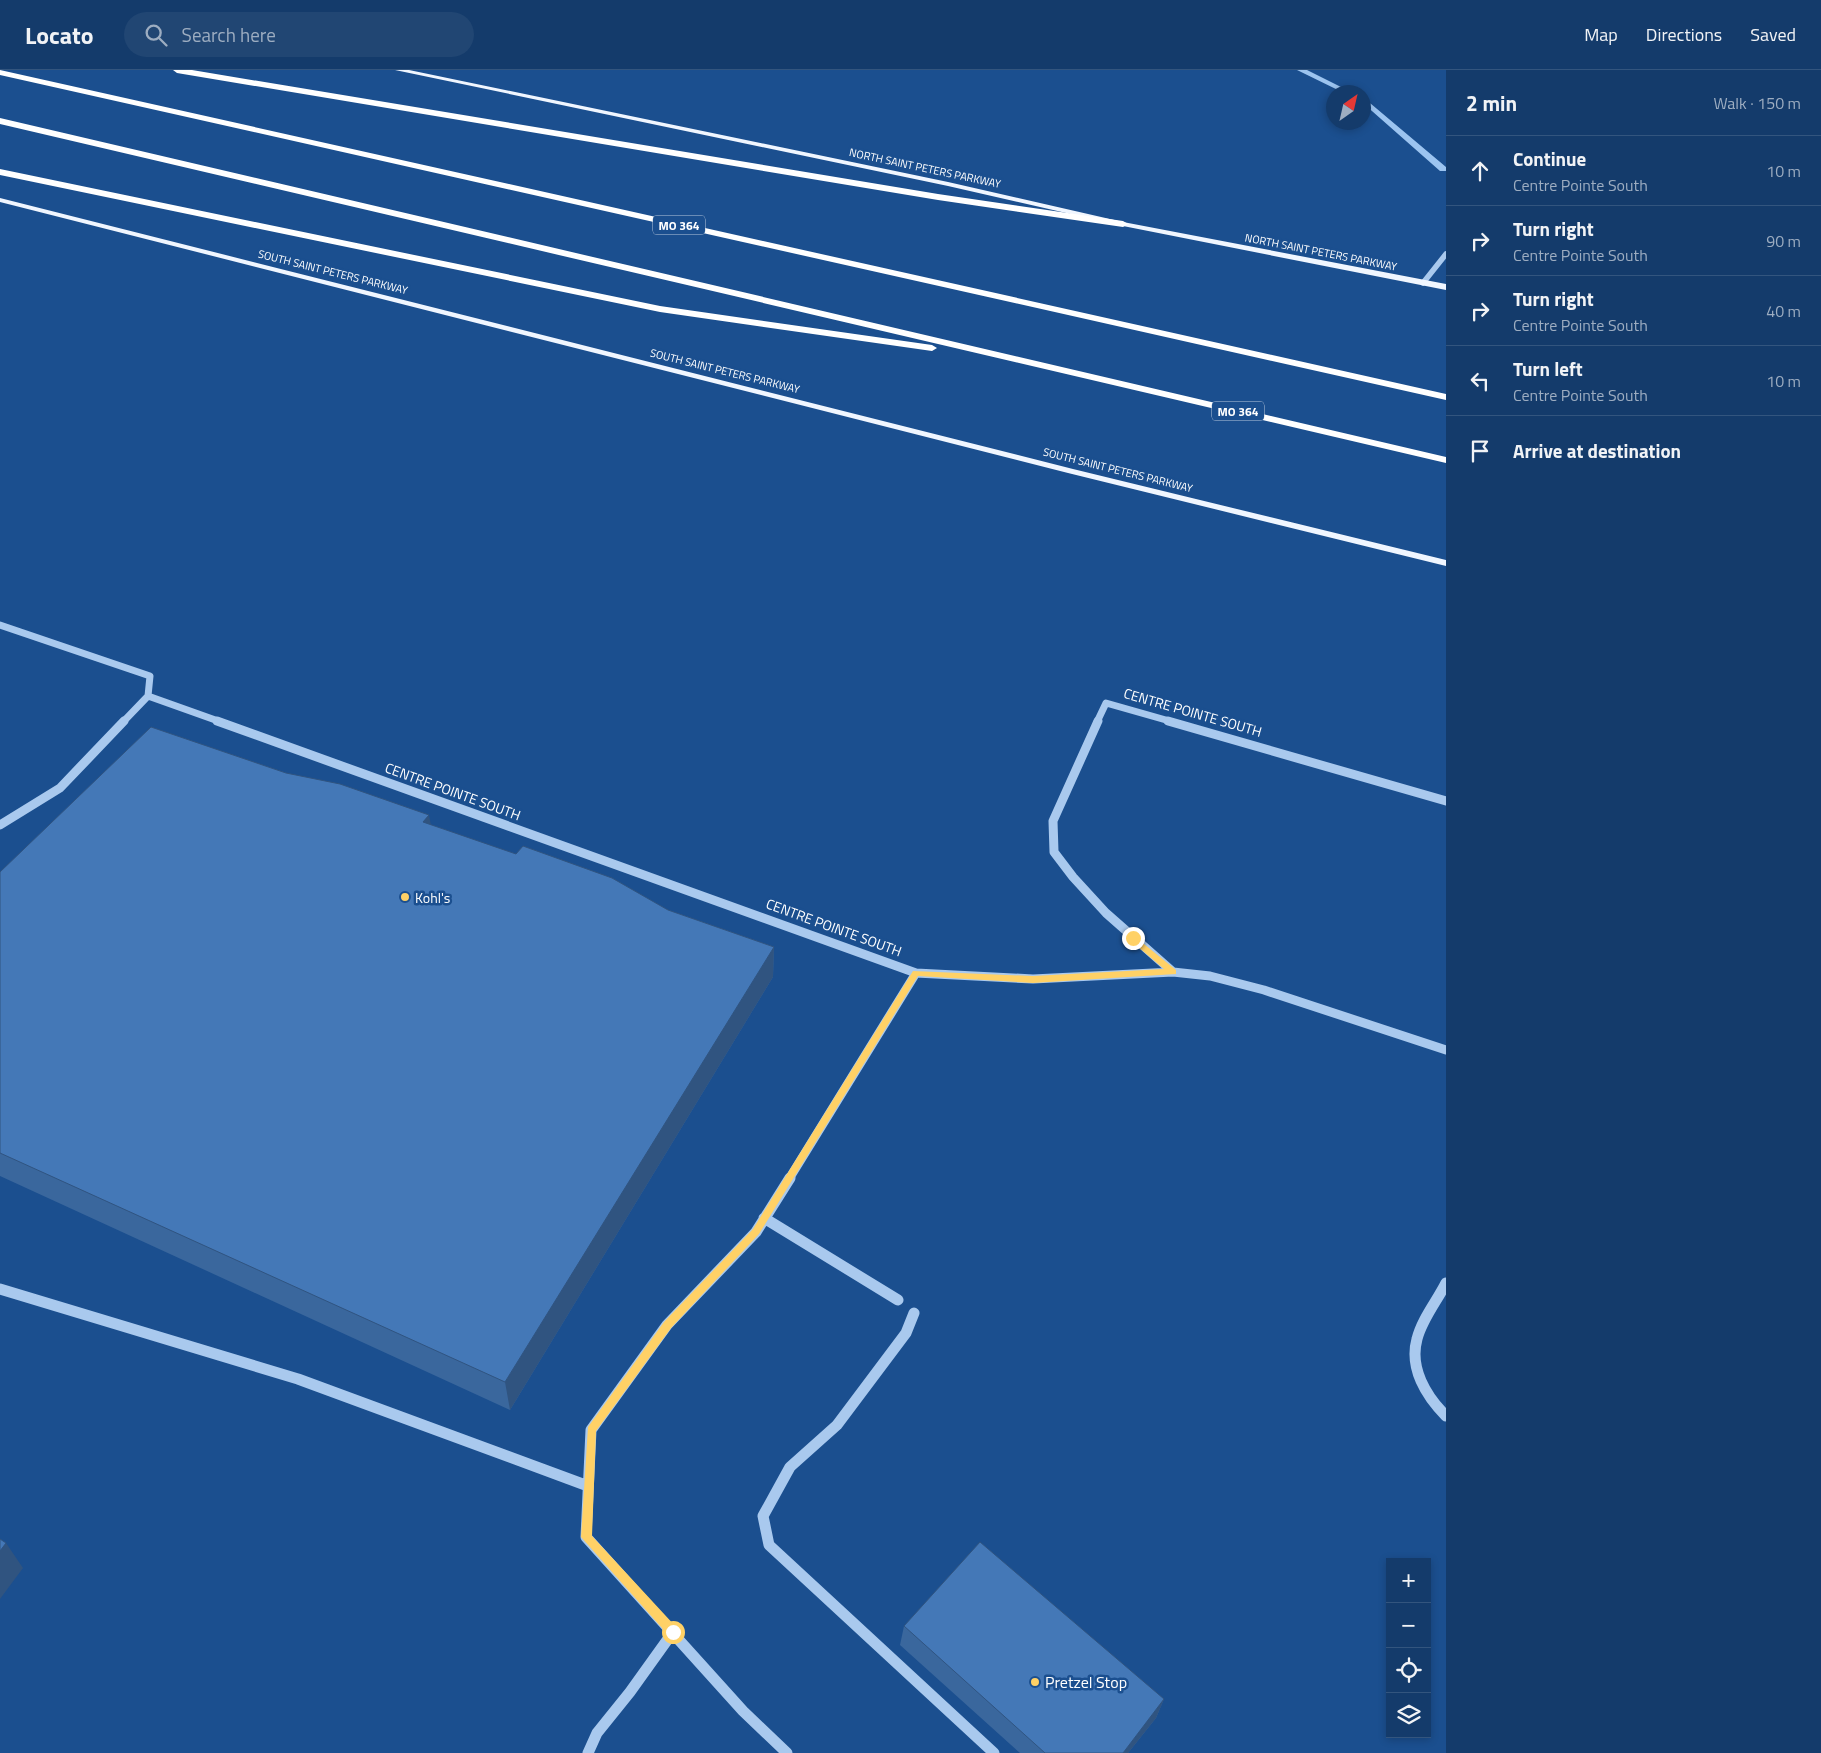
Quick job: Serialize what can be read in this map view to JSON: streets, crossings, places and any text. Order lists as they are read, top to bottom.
{
  "streets": {
    "highway": ["MO 364"],
    "main road": ["NORTH SAINT PETERS PARKWAY", "SOUTH SAINT PETERS PARKWAY"],
    "street": ["CENTRE POINTE SOUTH"]
  },
  "places": ["Kohl's", "Pretzel Stop"],
  "north": "top right",
  "page": {
    "header": "Locato",
    "search": "Search here",
    "nav": ["Map", "Directions", "Saved"],
    "heading": ["2 min", "Walk · 150 m"],
    "list": [
      ["Continue", "Centre Pointe South", "10 m"],
      ["Turn right", "Centre Pointe South", "90 m"],
      ["Turn right", "Centre Pointe South", "40 m"],
      ["Turn left", "Centre Pointe South", "10 m"],
      "Arrive at destination"
    ],
    "map_buttons": ["+", "−"]
  }
}
